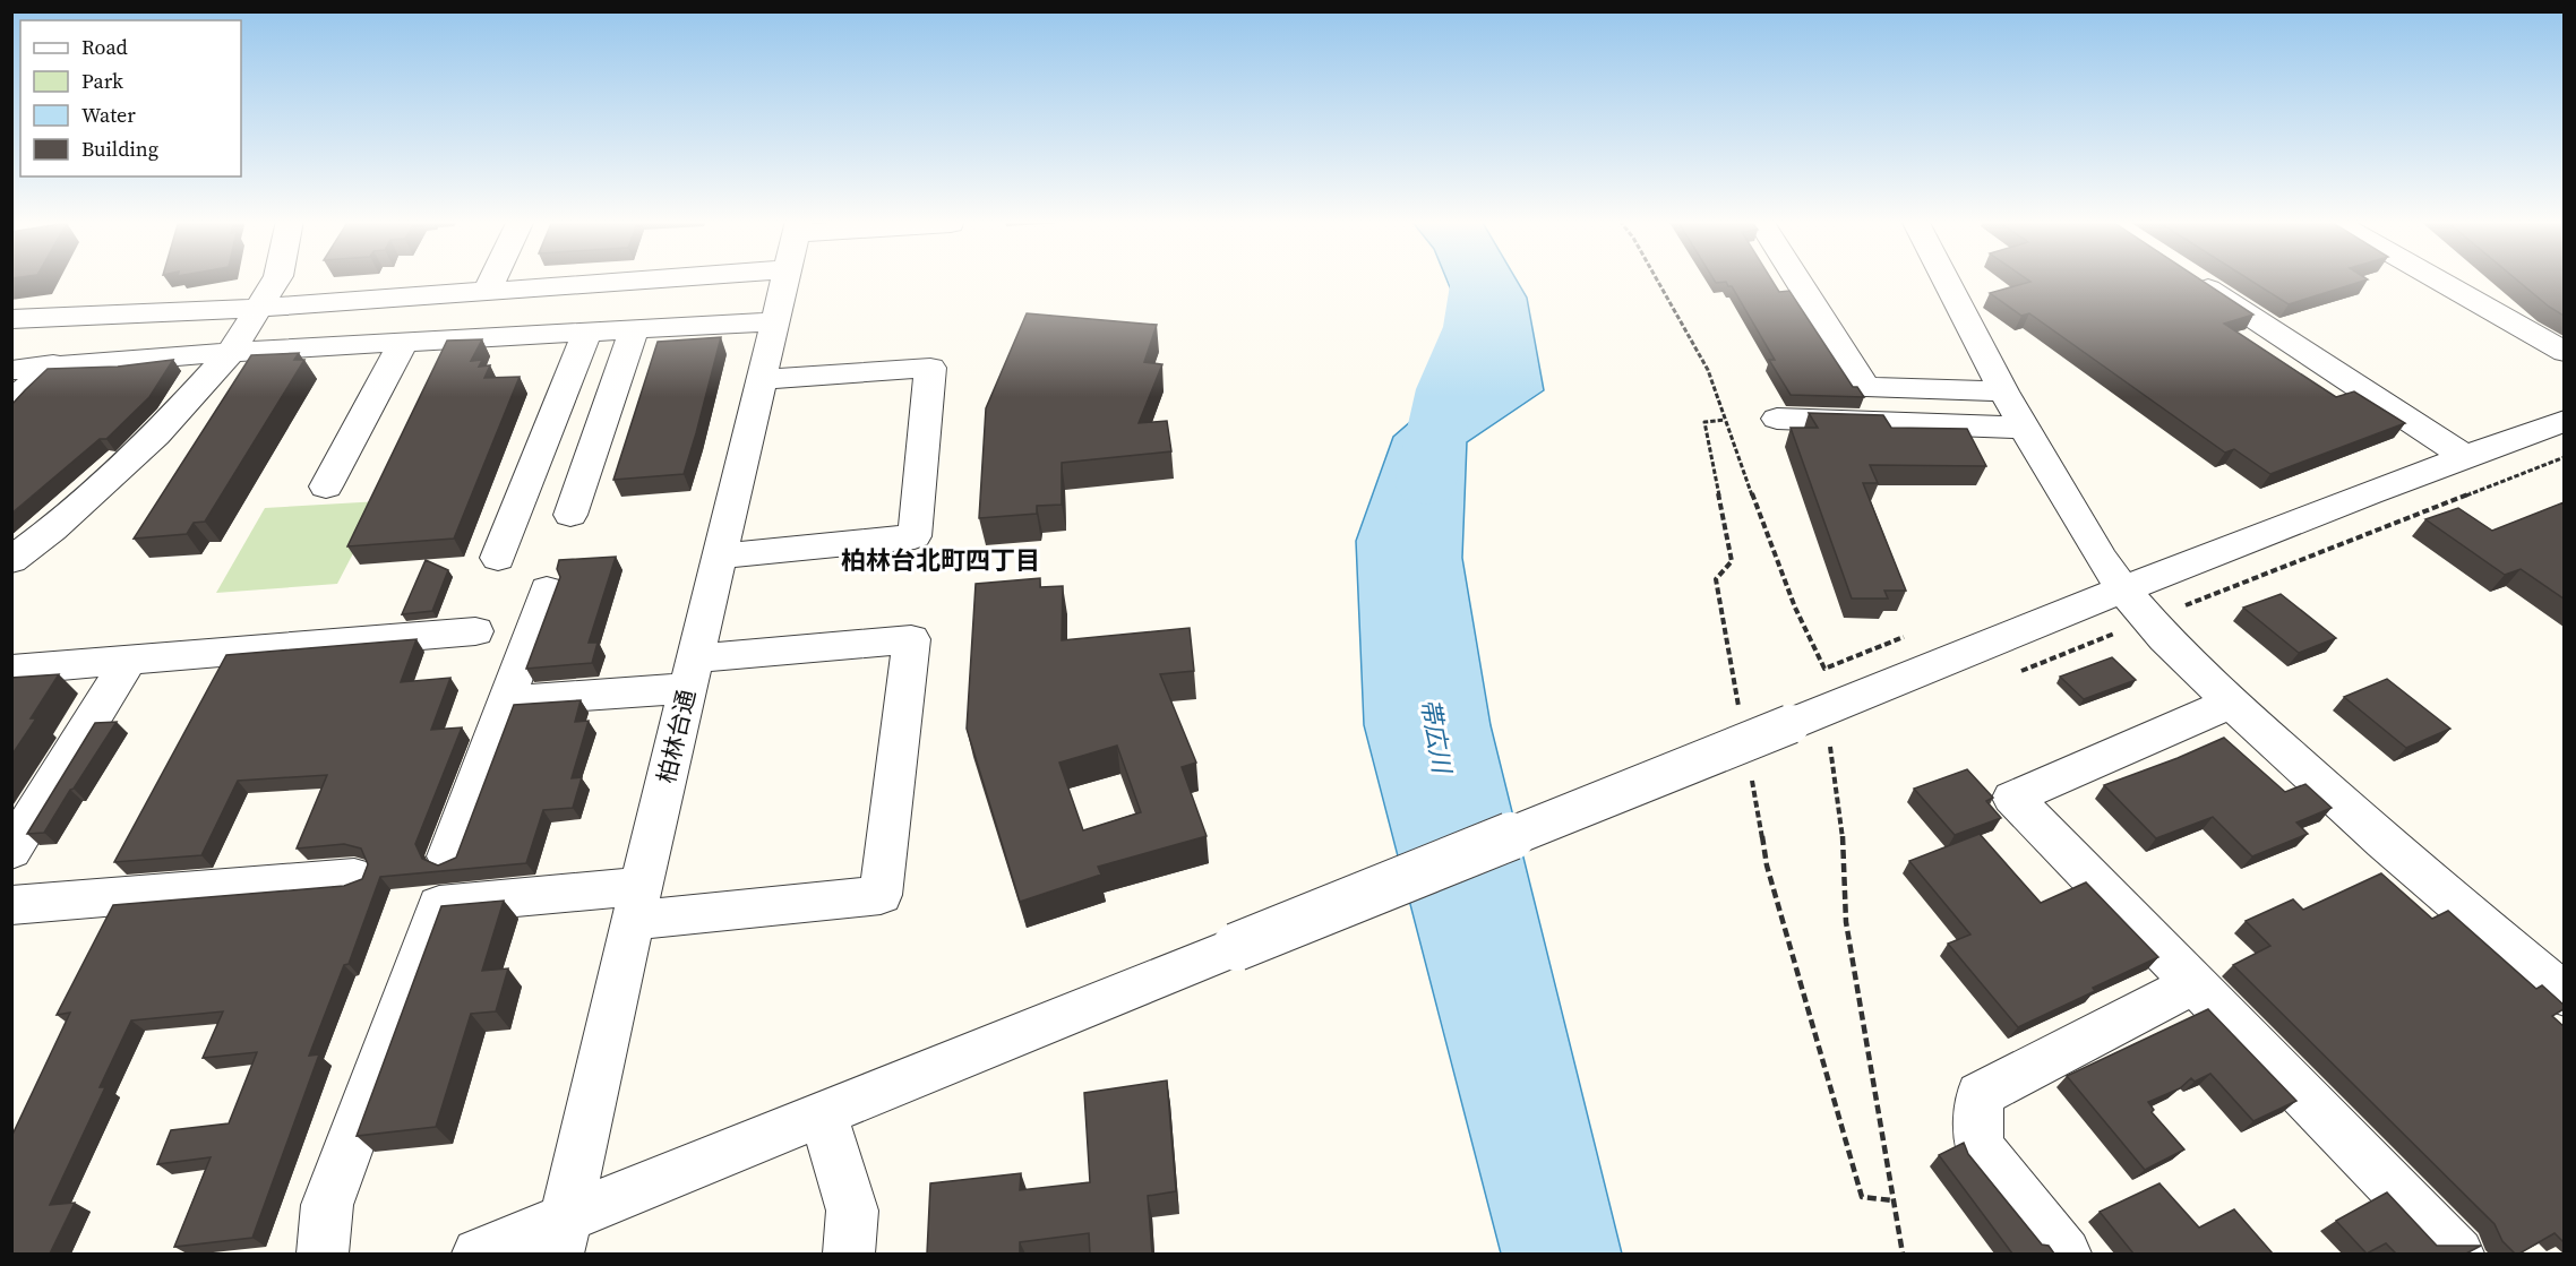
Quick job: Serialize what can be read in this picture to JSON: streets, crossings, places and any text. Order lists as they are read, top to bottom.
{
  "streets": {
    "street": ["柏林台通"]
  },
  "districts": ["柏林台北町四丁目"],
  "water": ["帯広川"],
  "legend": [
    "Road",
    "Park",
    "Water",
    "Building"
  ]
}
